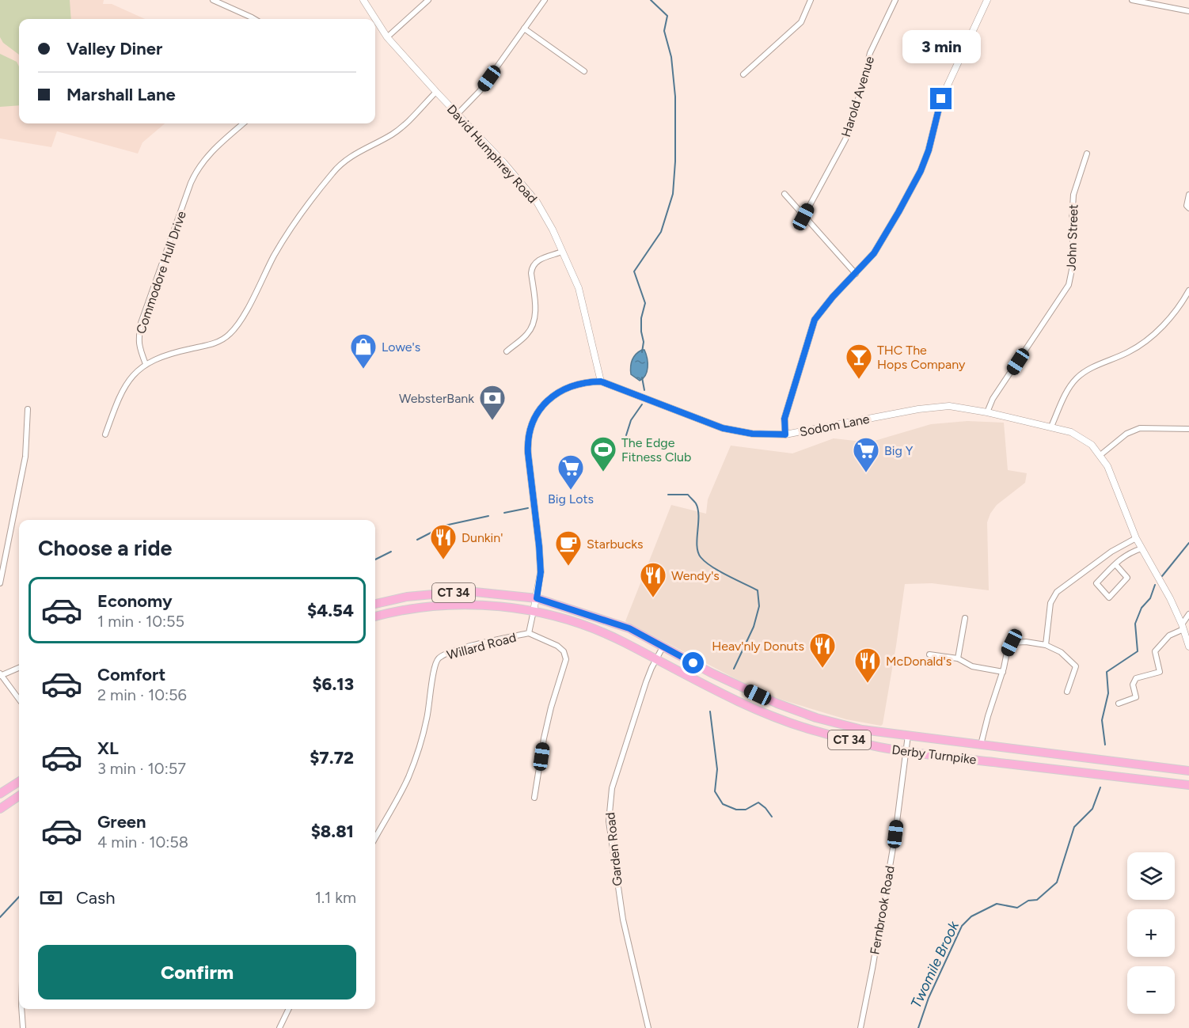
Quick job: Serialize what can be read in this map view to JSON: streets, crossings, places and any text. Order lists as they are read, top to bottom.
{
  "streets": {
    "highway": ["CT 34", "Derby Turnpike"],
    "street": [
      "Harold Avenue",
      "David Humphrey Road",
      "John Street",
      "Commodore Hull Drive",
      "Sodom Lane",
      "Willard Road",
      "Garden Road",
      "Fernbrook Road"
    ]
  },
  "crossings": [
    ["David Humphrey Road", "Sodom Lane"],
    ["John Street", "Sodom Lane"],
    ["Sodom Lane", "CT 34"],
    ["Sodom Lane", "Willard Road"],
    ["Sodom Lane", "Derby Turnpike"],
    ["CT 34", "Willard Road"],
    ["CT 34", "Derby Turnpike"],
    ["Willard Road", "Derby Turnpike"],
    ["Derby Turnpike", "Garden Road"],
    ["Derby Turnpike", "Fernbrook Road"]
  ],
  "water": ["Twomile Brook"],
  "places": {
    "shop": ["Lowe's"],
    "bar": ["THC The Hops Company"],
    "bank": ["WebsterBank"],
    "sports": ["The Edge Fitness Club"],
    "supermarket": ["Big Y", "Big Lots"],
    "restaurant": [
      "Dunkin'",
      "Wendy's",
      "Heav'nly Donuts",
      "McDonald's"
    ],
    "cafe": ["Starbucks"]
  },
  "page": {
    "banner": ["Valley Diner", "Marshall Lane"],
    "bubble": "3 min",
    "heading": "Choose a ride",
    "list": [
      {
        "name": "Economy",
        "note": "1 min · 10:55",
        "value": "$4.54"
      },
      {
        "name": "Comfort",
        "note": "2 min · 10:56",
        "value": "$6.13"
      },
      {
        "name": "XL",
        "note": "3 min · 10:57",
        "value": "$7.72"
      },
      {
        "name": "Green",
        "note": "4 min · 10:58",
        "value": "$8.81"
      }
    ],
    "map_buttons": ["+", "−"],
    "pay": ["Cash", "1.1 km"],
    "buttons": "Confirm"
  }
}
